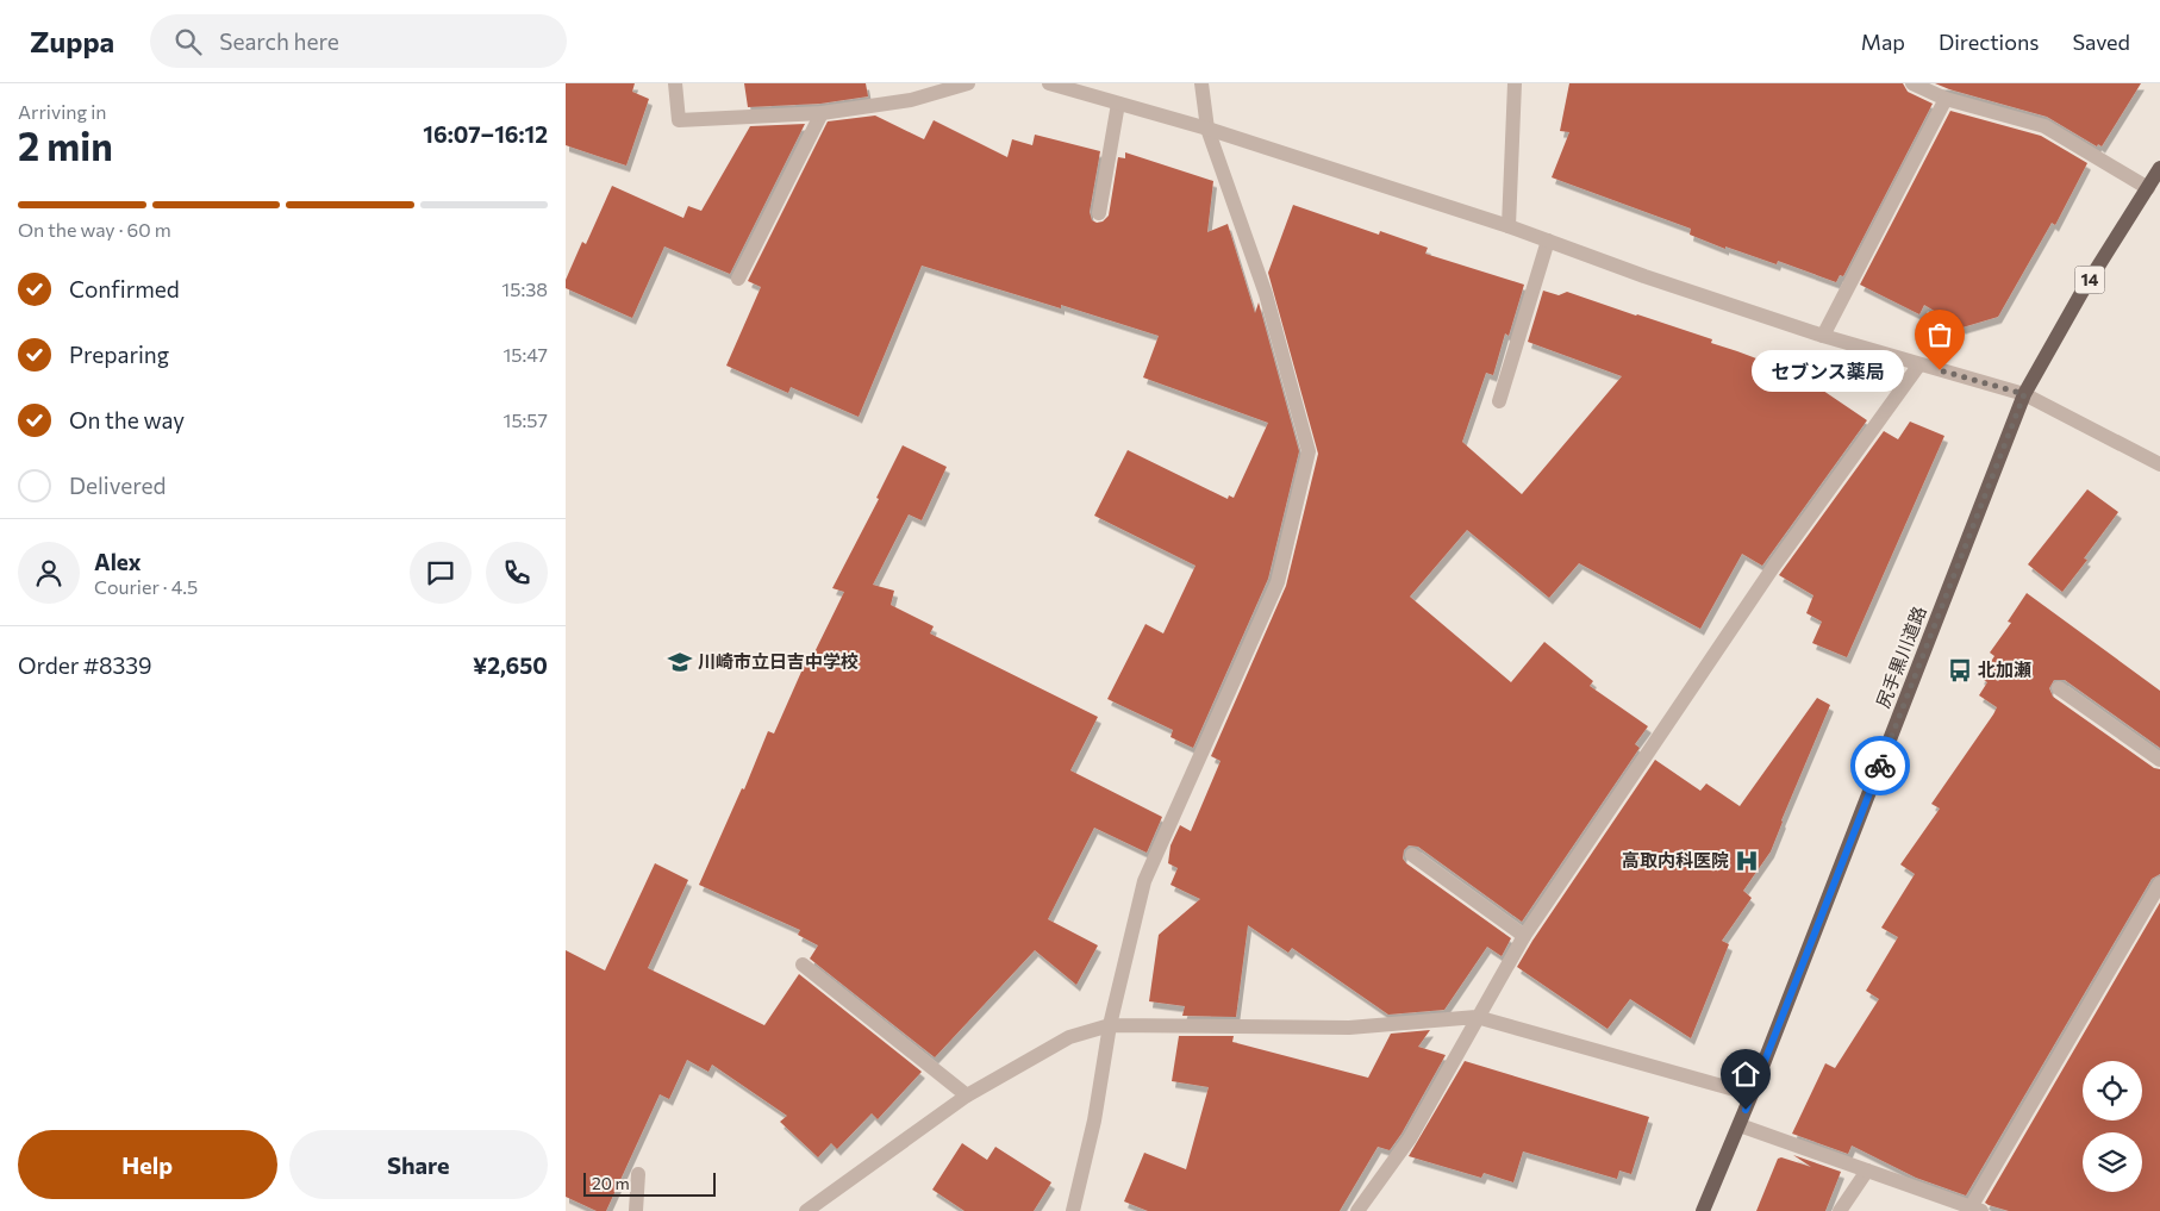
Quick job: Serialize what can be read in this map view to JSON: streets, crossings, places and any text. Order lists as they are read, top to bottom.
{
  "streets": {
    "main road": ["14", "尻手黒川道路"]
  },
  "places": {
    "other": ["セブンス薬局"],
    "school or university": ["川崎市立日吉中学校"],
    "bus stop": ["北加瀬"],
    "hospital": ["高取内科医院"]
  },
  "scale_bar": "20 m",
  "page": {
    "header": "Zuppa",
    "search": "Search here",
    "nav": ["Map", "Directions", "Saved"],
    "heading": ["2 min", "Arriving in", "16:07–16:12"],
    "panel": [
      "Alex",
      "Courier · 4.5",
      "Order #8339",
      "¥2,650"
    ],
    "bar": "On the way · 60 m",
    "list": [
      ["Confirmed", "15:38"],
      ["Preparing", "15:47"],
      ["On the way", "15:57"],
      "Delivered"
    ],
    "bubble": "セブンス薬局",
    "buttons": ["Help", "Share"],
    "scale": "20 m"
  }
}
